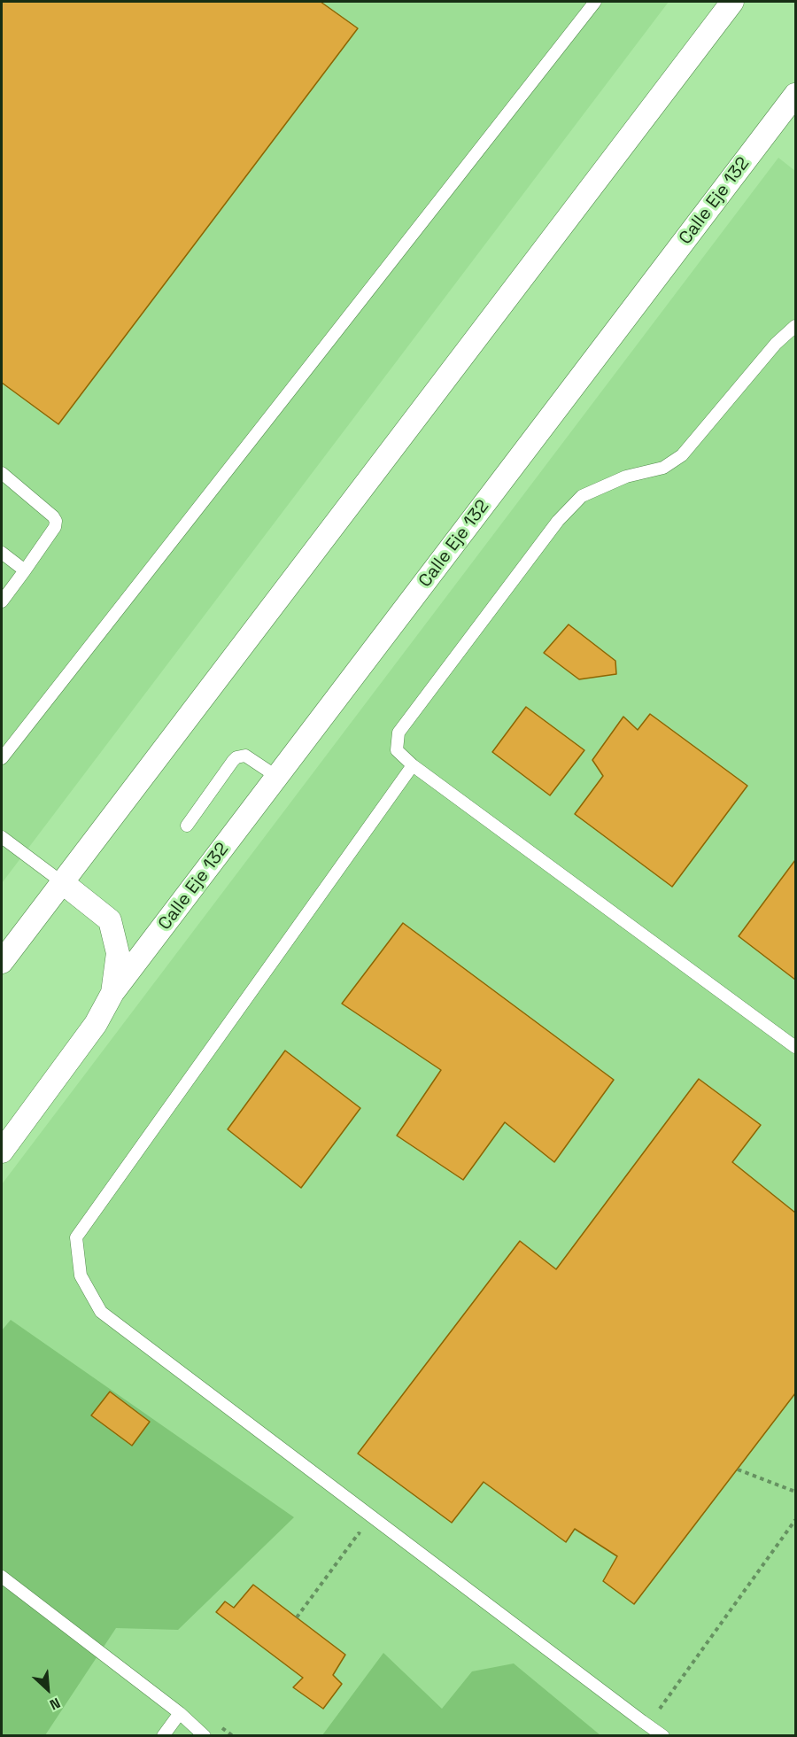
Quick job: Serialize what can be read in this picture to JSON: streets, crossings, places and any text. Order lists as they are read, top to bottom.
{
  "streets": {
    "street": ["Calle Eje 132"]
  },
  "north": "bottom right"
}
